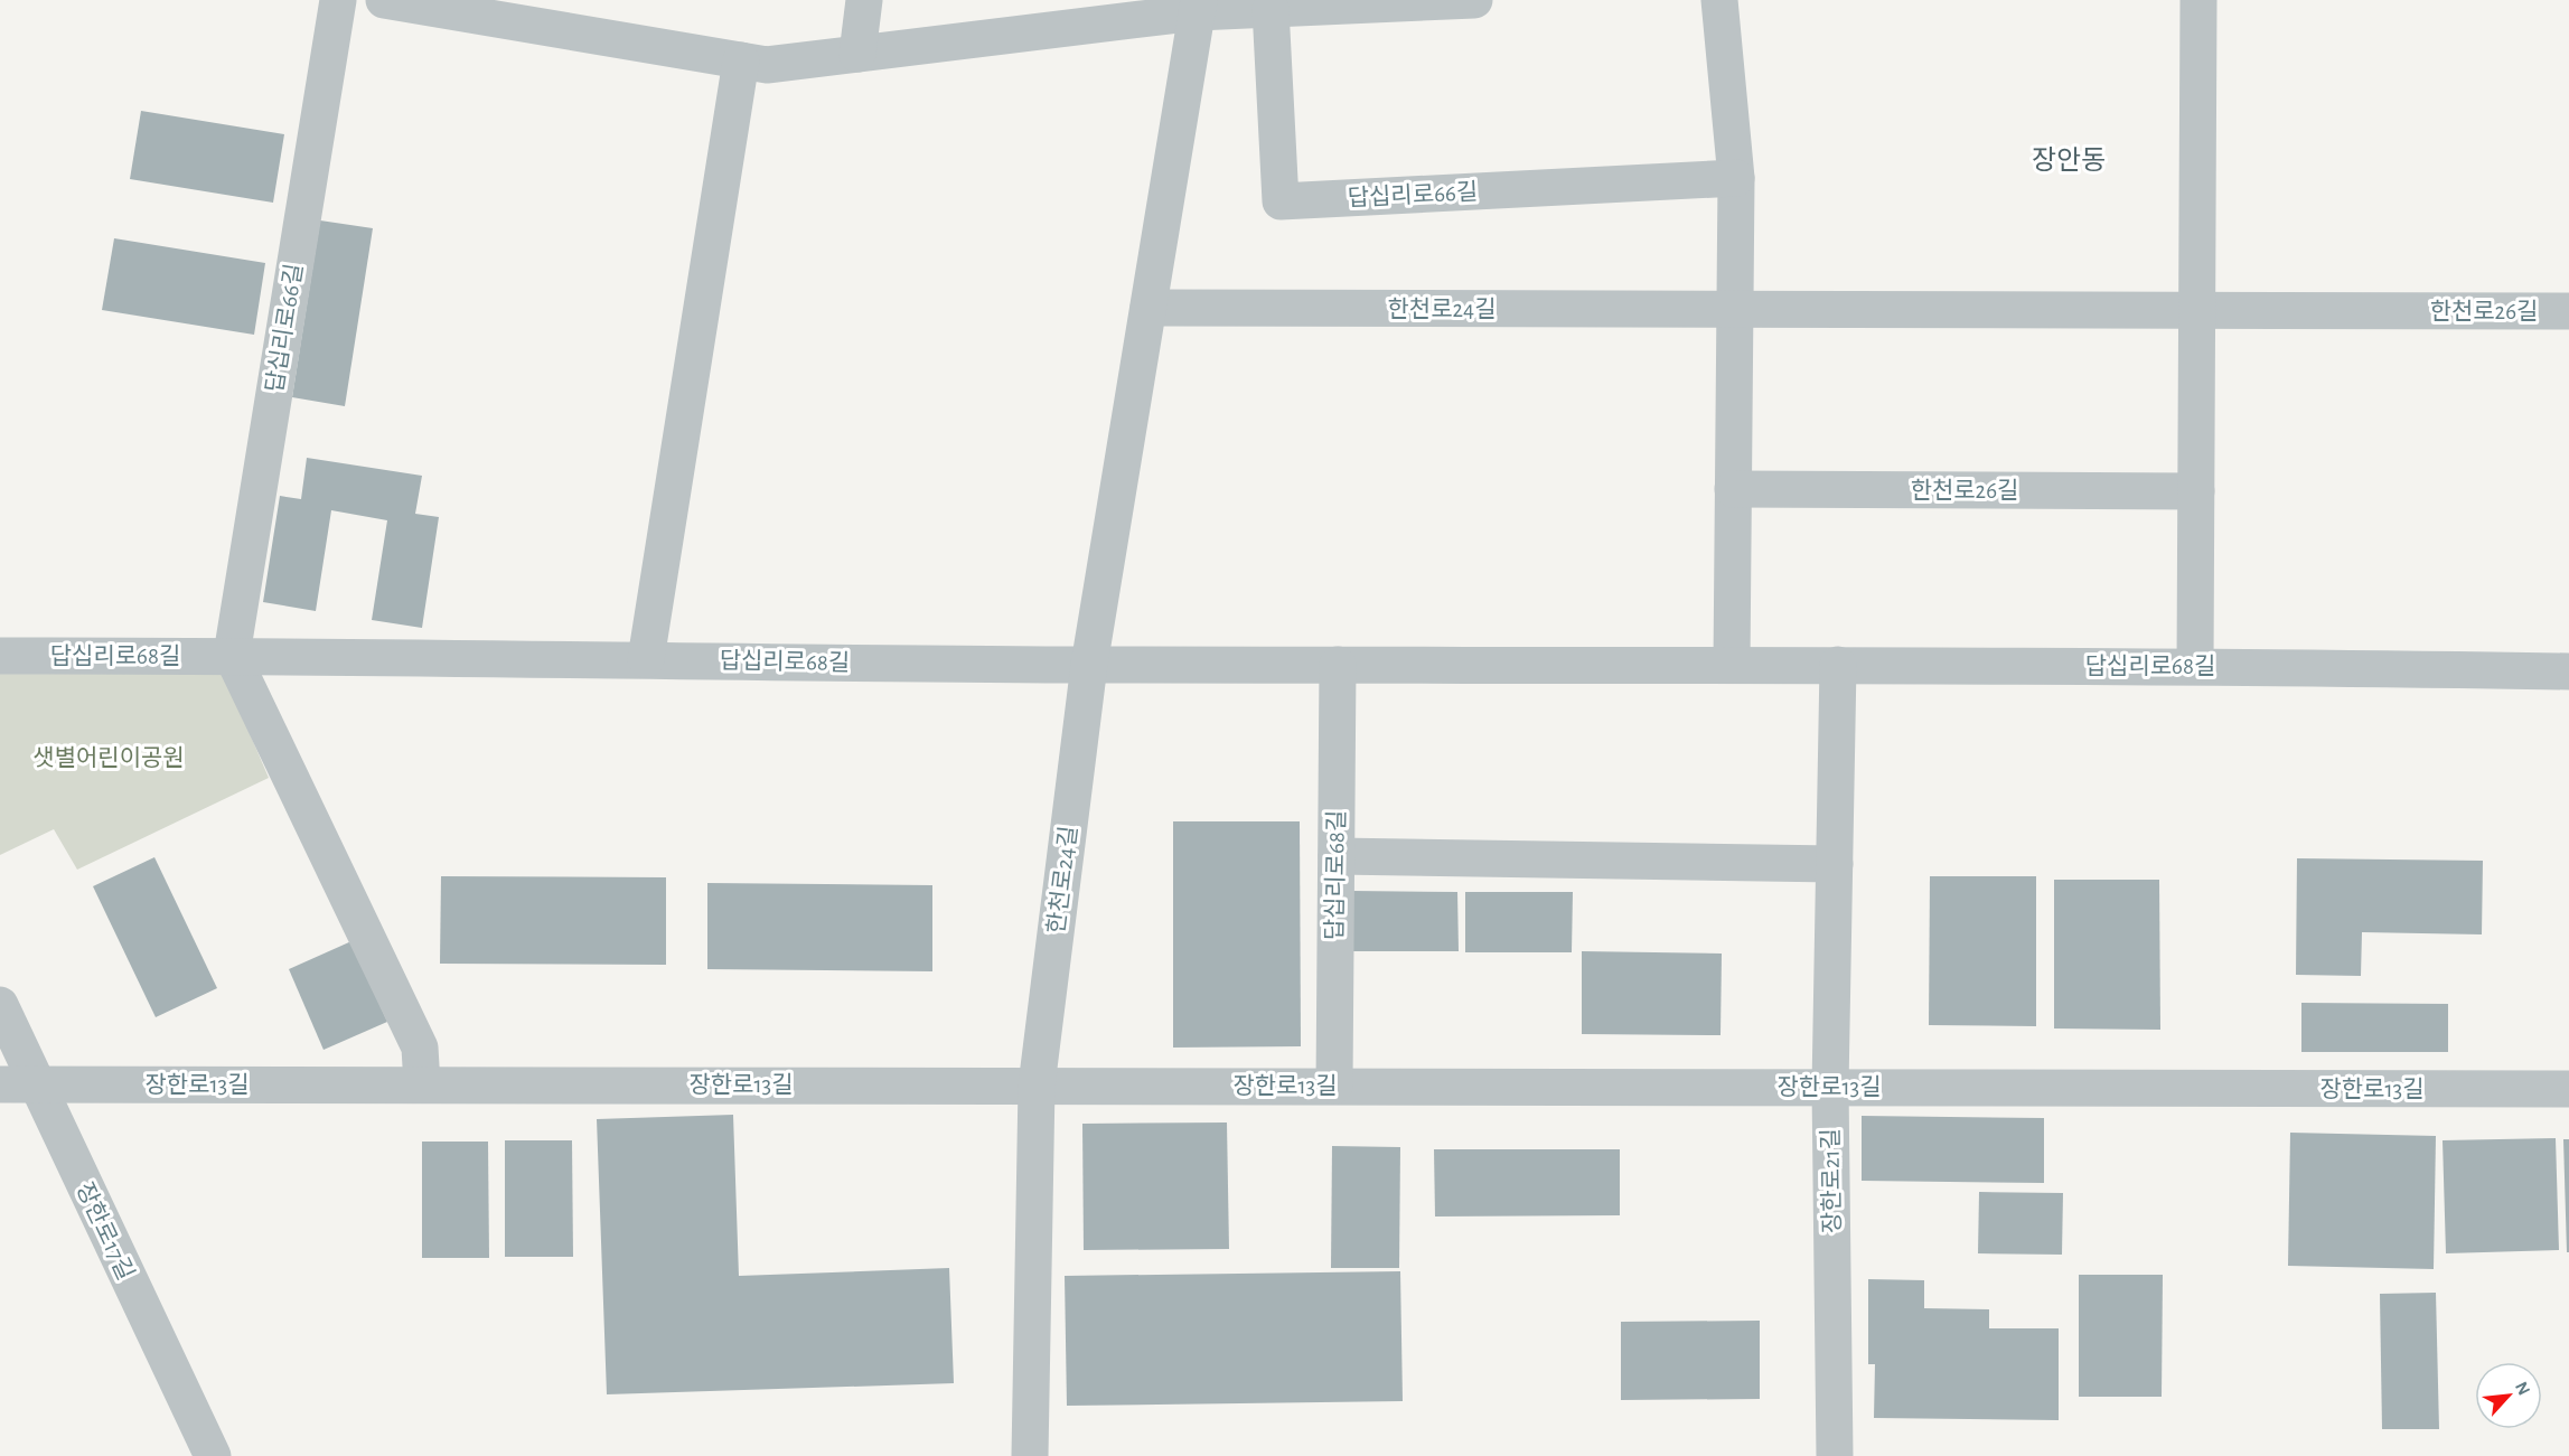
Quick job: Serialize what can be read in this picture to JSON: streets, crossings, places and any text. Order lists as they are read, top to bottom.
{
  "streets": {
    "street": [
      "답십리로66길",
      "한천로24길",
      "한천로26길",
      "답십리로68길",
      "장한로13길",
      "장한로21길",
      "장한로17길"
    ]
  },
  "crossings": [
    ["답십리로66길", "답십리로68길"],
    ["한천로24길", "한천로26길"],
    ["한천로24길", "답십리로68길"],
    ["한천로24길", "장한로13길"],
    ["답십리로68길", "장한로13길"],
    ["답십리로68길", "장한로21길"],
    ["장한로13길", "장한로21길"],
    ["장한로13길", "장한로17길"]
  ],
  "districts": ["장안동"],
  "parks": ["샛별어린이공원"],
  "north": "top right"
}
